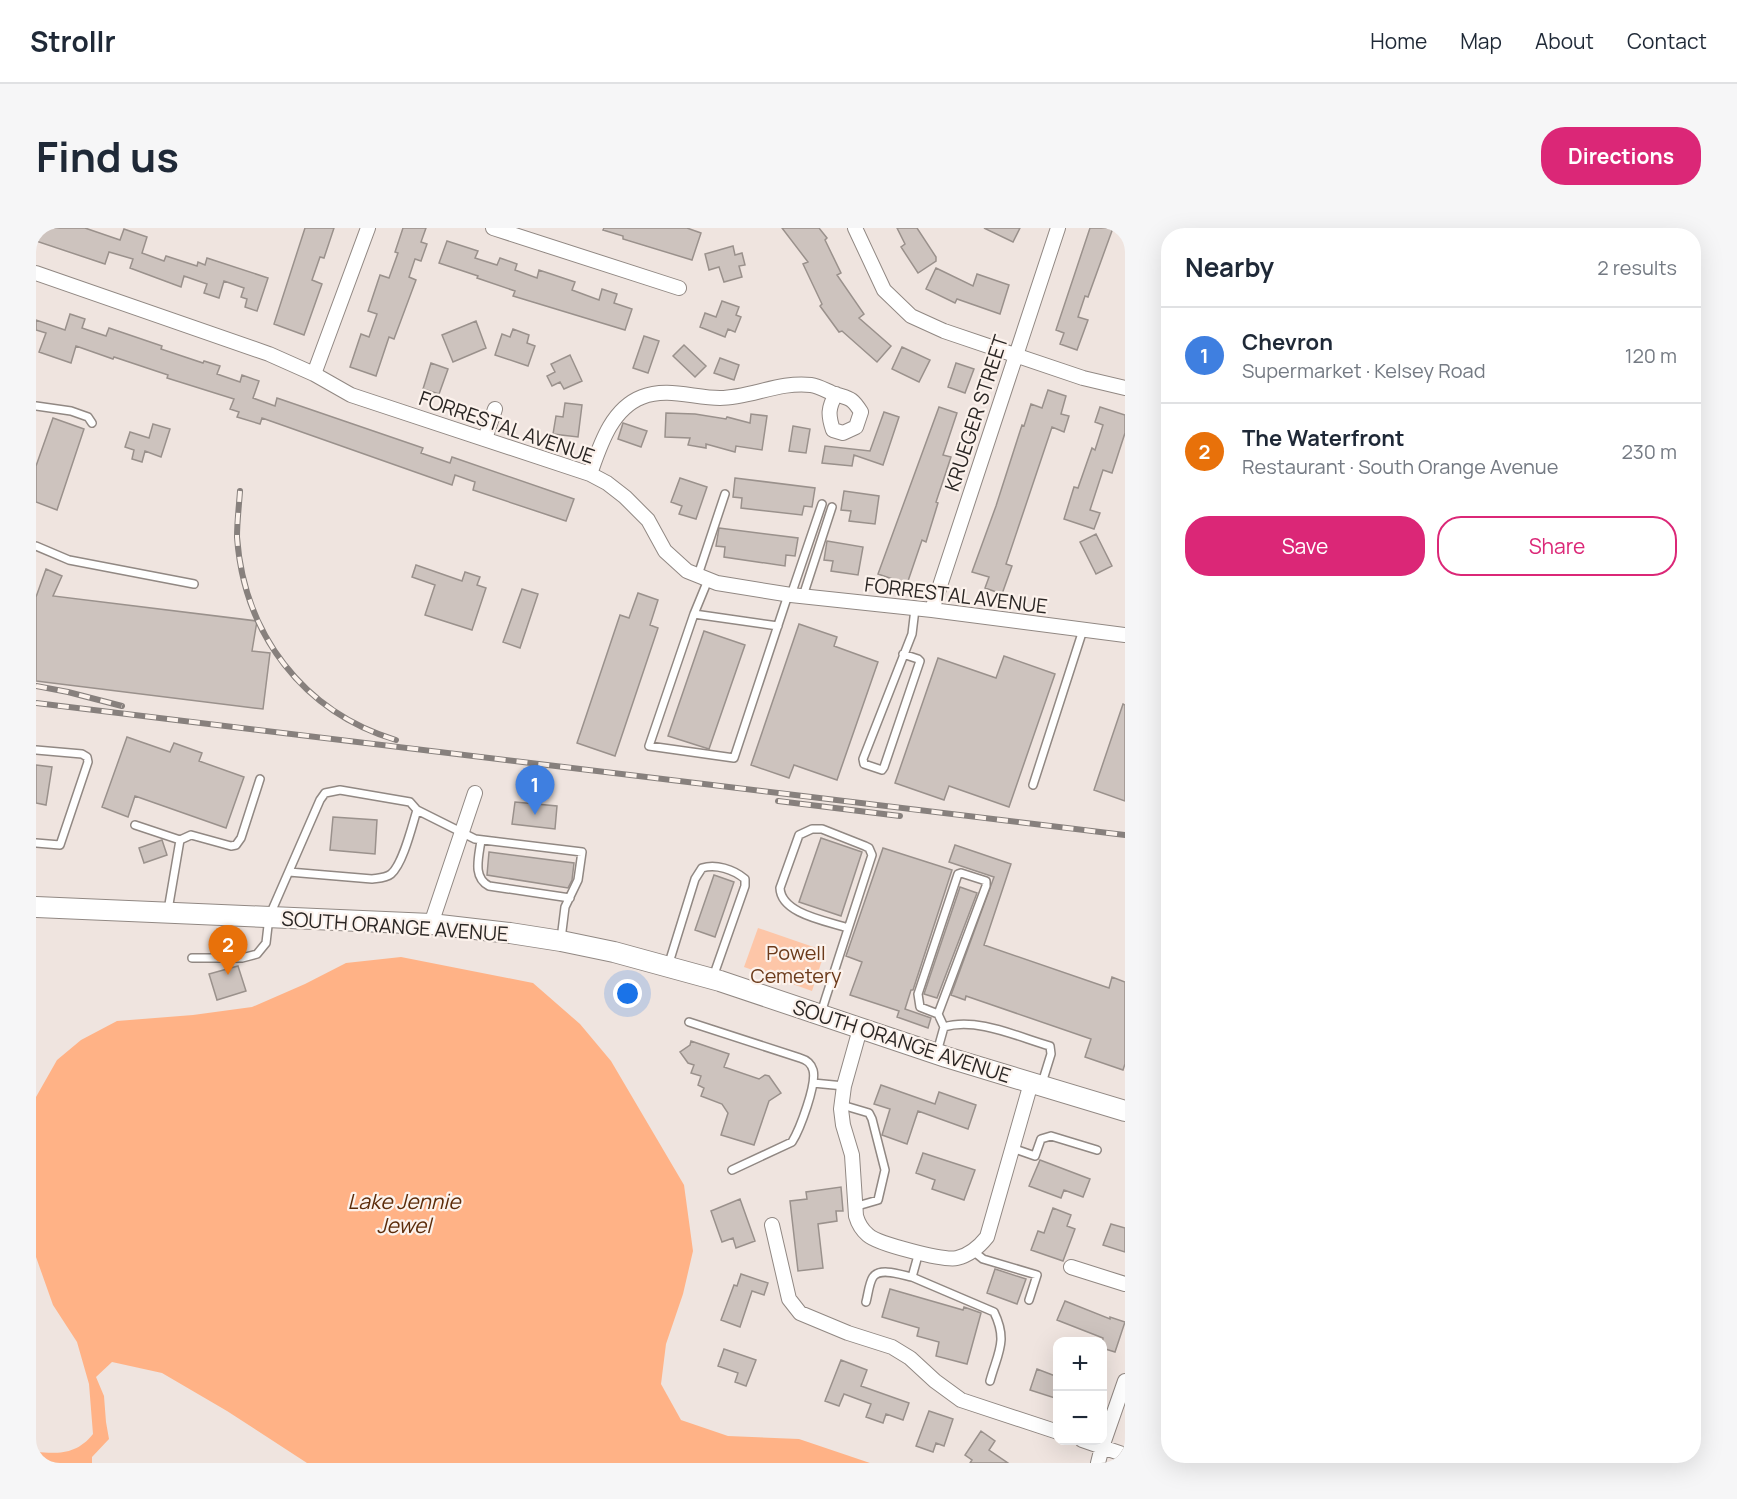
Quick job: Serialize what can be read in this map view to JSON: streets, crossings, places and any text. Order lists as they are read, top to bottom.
{
  "streets": {
    "main road": ["SOUTH ORANGE AVENUE"],
    "street": ["KRUEGER STREET", "FORRESTAL AVENUE"]
  },
  "crossings": [
    ["KRUEGER STREET", "FORRESTAL AVENUE"]
  ],
  "water": ["Lake Jennie Jewel"],
  "parks": ["Powell Cemetery"],
  "page": {
    "header": "Strollr",
    "nav": [
      "Home",
      "Map",
      "About",
      "Contact"
    ],
    "title": "Find us",
    "buttons": [
      "Directions",
      ["Save", "Share"]
    ],
    "heading": ["Nearby", "2 results"],
    "list": [
      {
        "mark": "1",
        "name": "Chevron",
        "note": "Supermarket · Kelsey Road",
        "value": "120 m"
      },
      {
        "mark": "2",
        "name": "The Waterfront",
        "note": "Restaurant · South Orange Avenue",
        "value": "230 m"
      }
    ],
    "pins": ["1", "2"],
    "map_buttons": ["+", "−"]
  }
}
